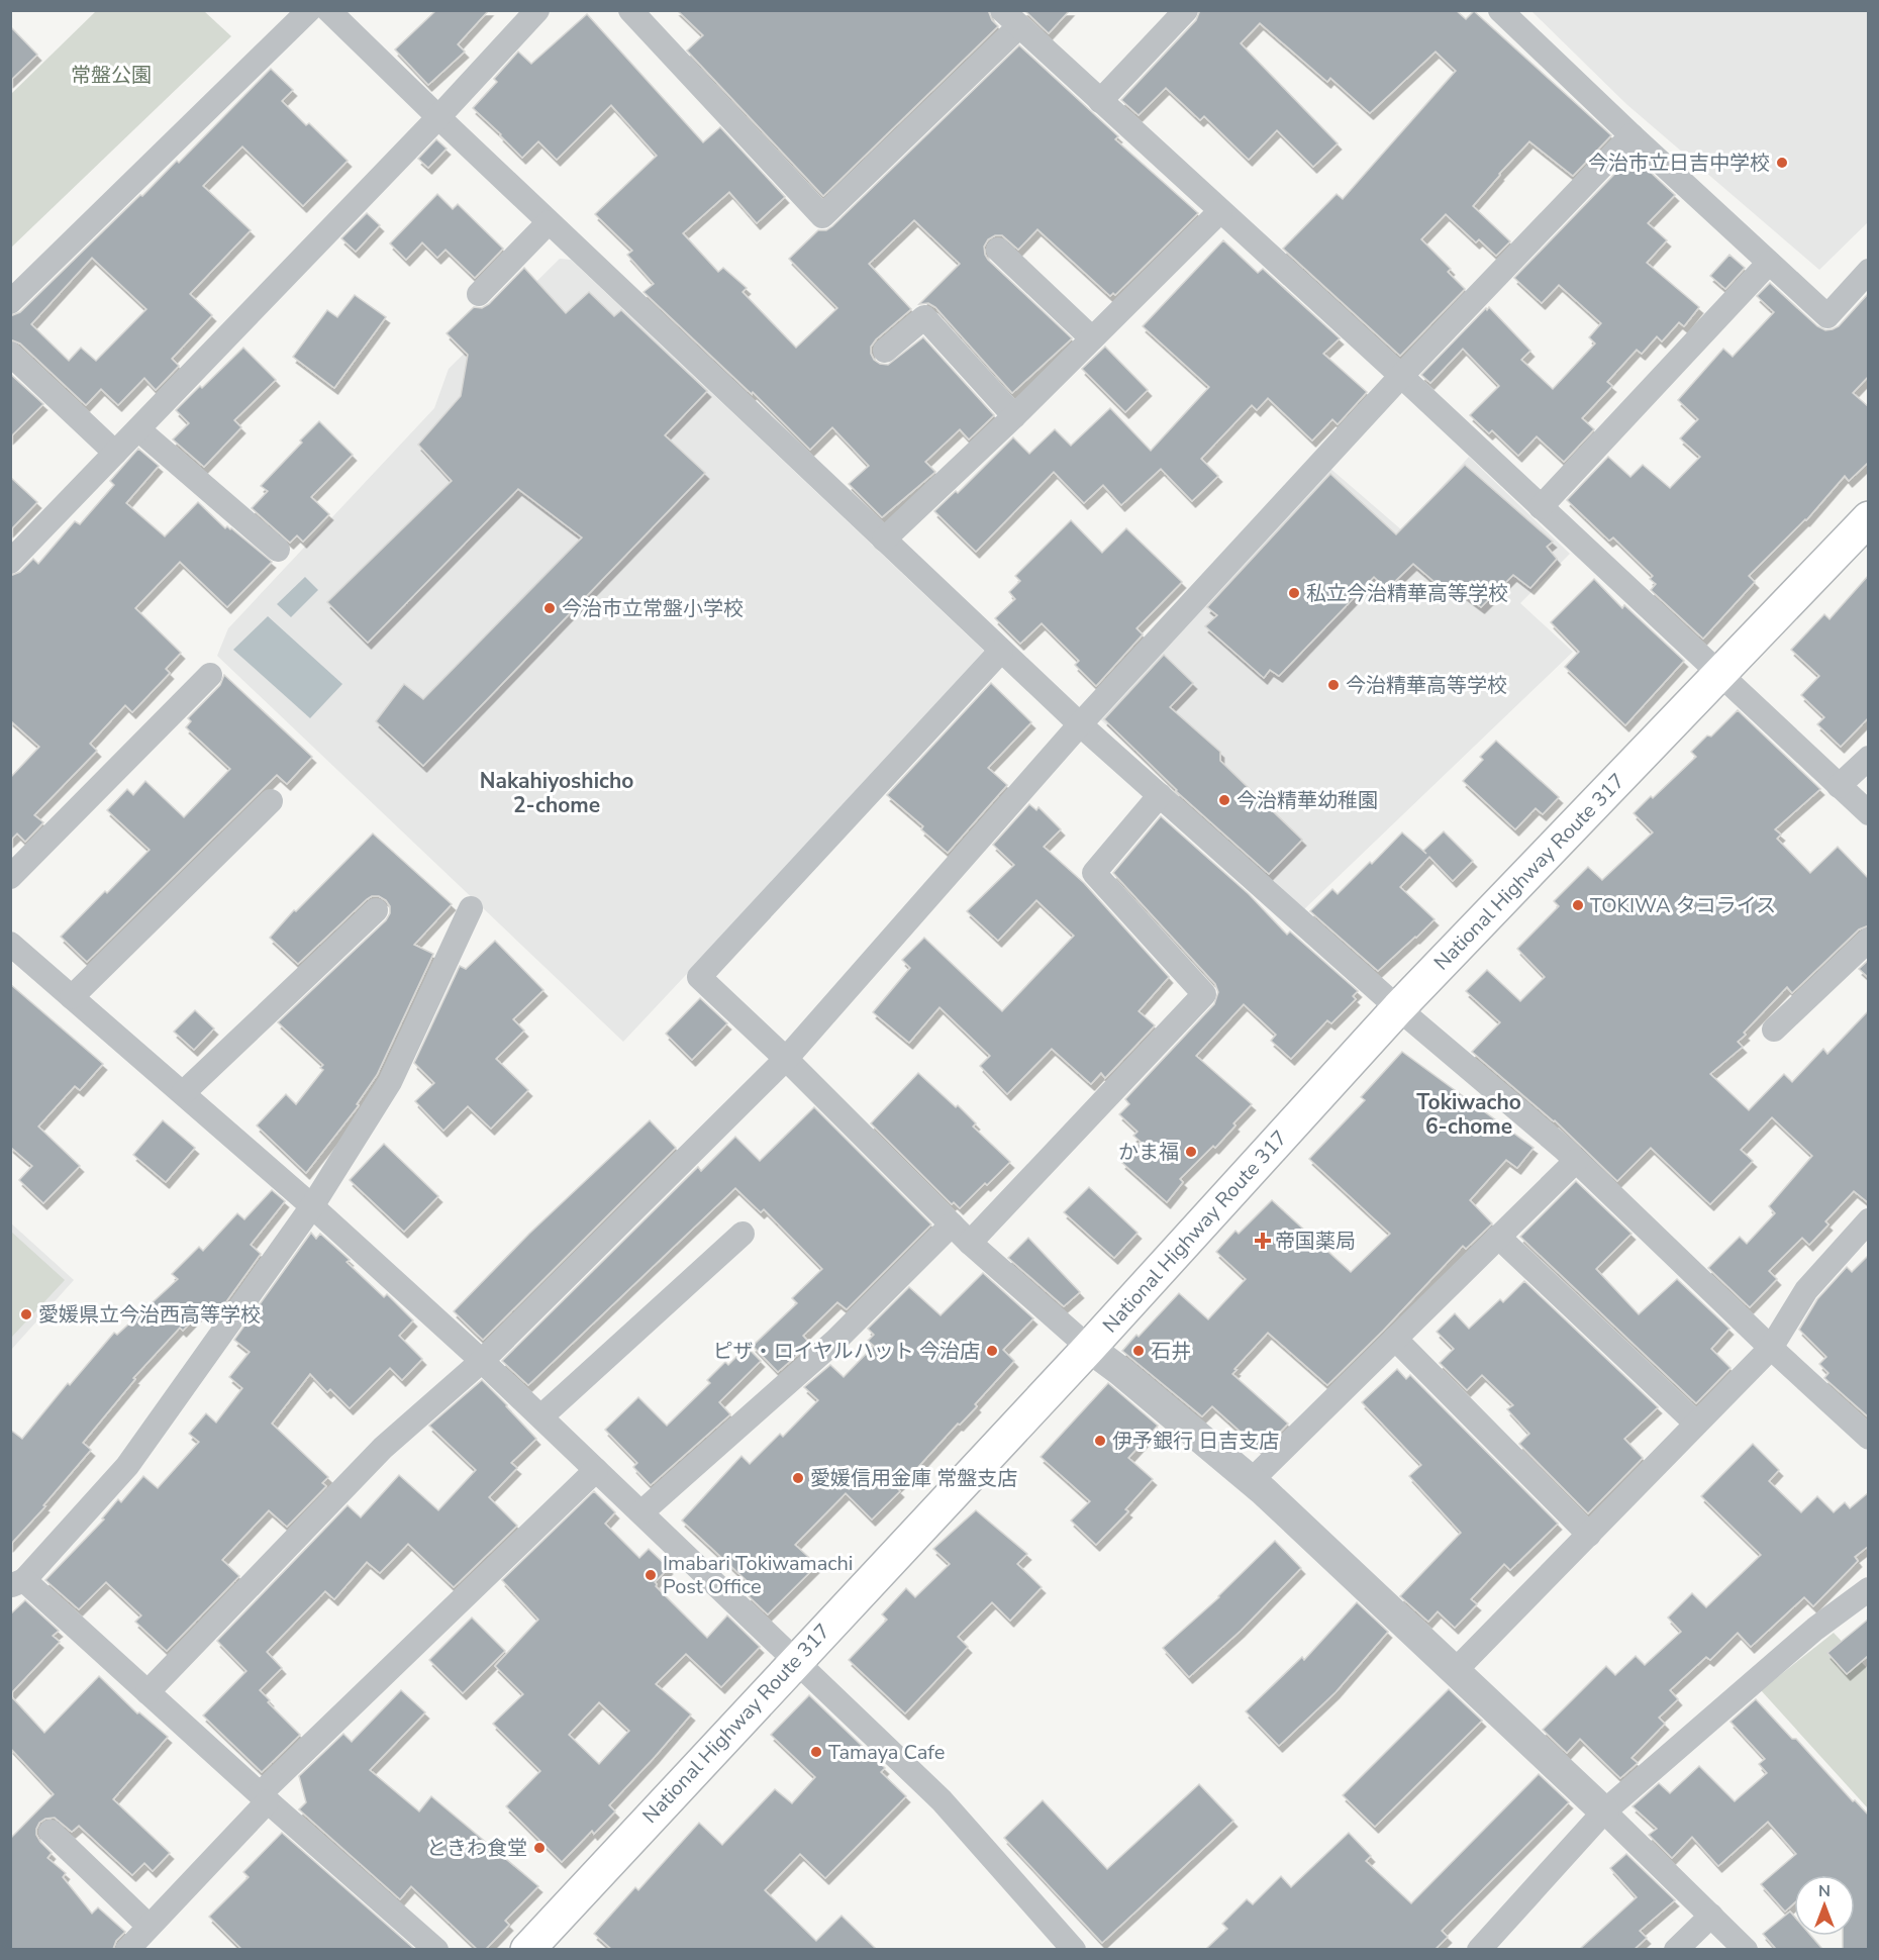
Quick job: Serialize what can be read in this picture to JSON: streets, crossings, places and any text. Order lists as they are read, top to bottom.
{
  "streets": {
    "highway": ["National Highway Route 317"]
  },
  "districts": ["Nakahiyoshicho 2-chome", "Tokiwacho 6-chome"],
  "parks": ["常盤公園"],
  "places": {
    "other": [
      "今治市立日吉中学校",
      "私立今治精華高等学校",
      "今治市立常盤小学校",
      "今治精華高等学校",
      "今治精華幼稚園",
      "TOKIWA タコライス",
      "かま福",
      "愛媛県立今治西高等学校",
      "ピザ・ロイヤルハット 今治店",
      "石井",
      "伊予銀行 日吉支店",
      "愛媛信用金庫 常盤支店",
      "Imabari Tokiwamachi Post Office",
      "Tamaya Cafe",
      "ときわ食堂"
    ],
    "health": ["帝国薬局"]
  },
  "north": "top"
}
